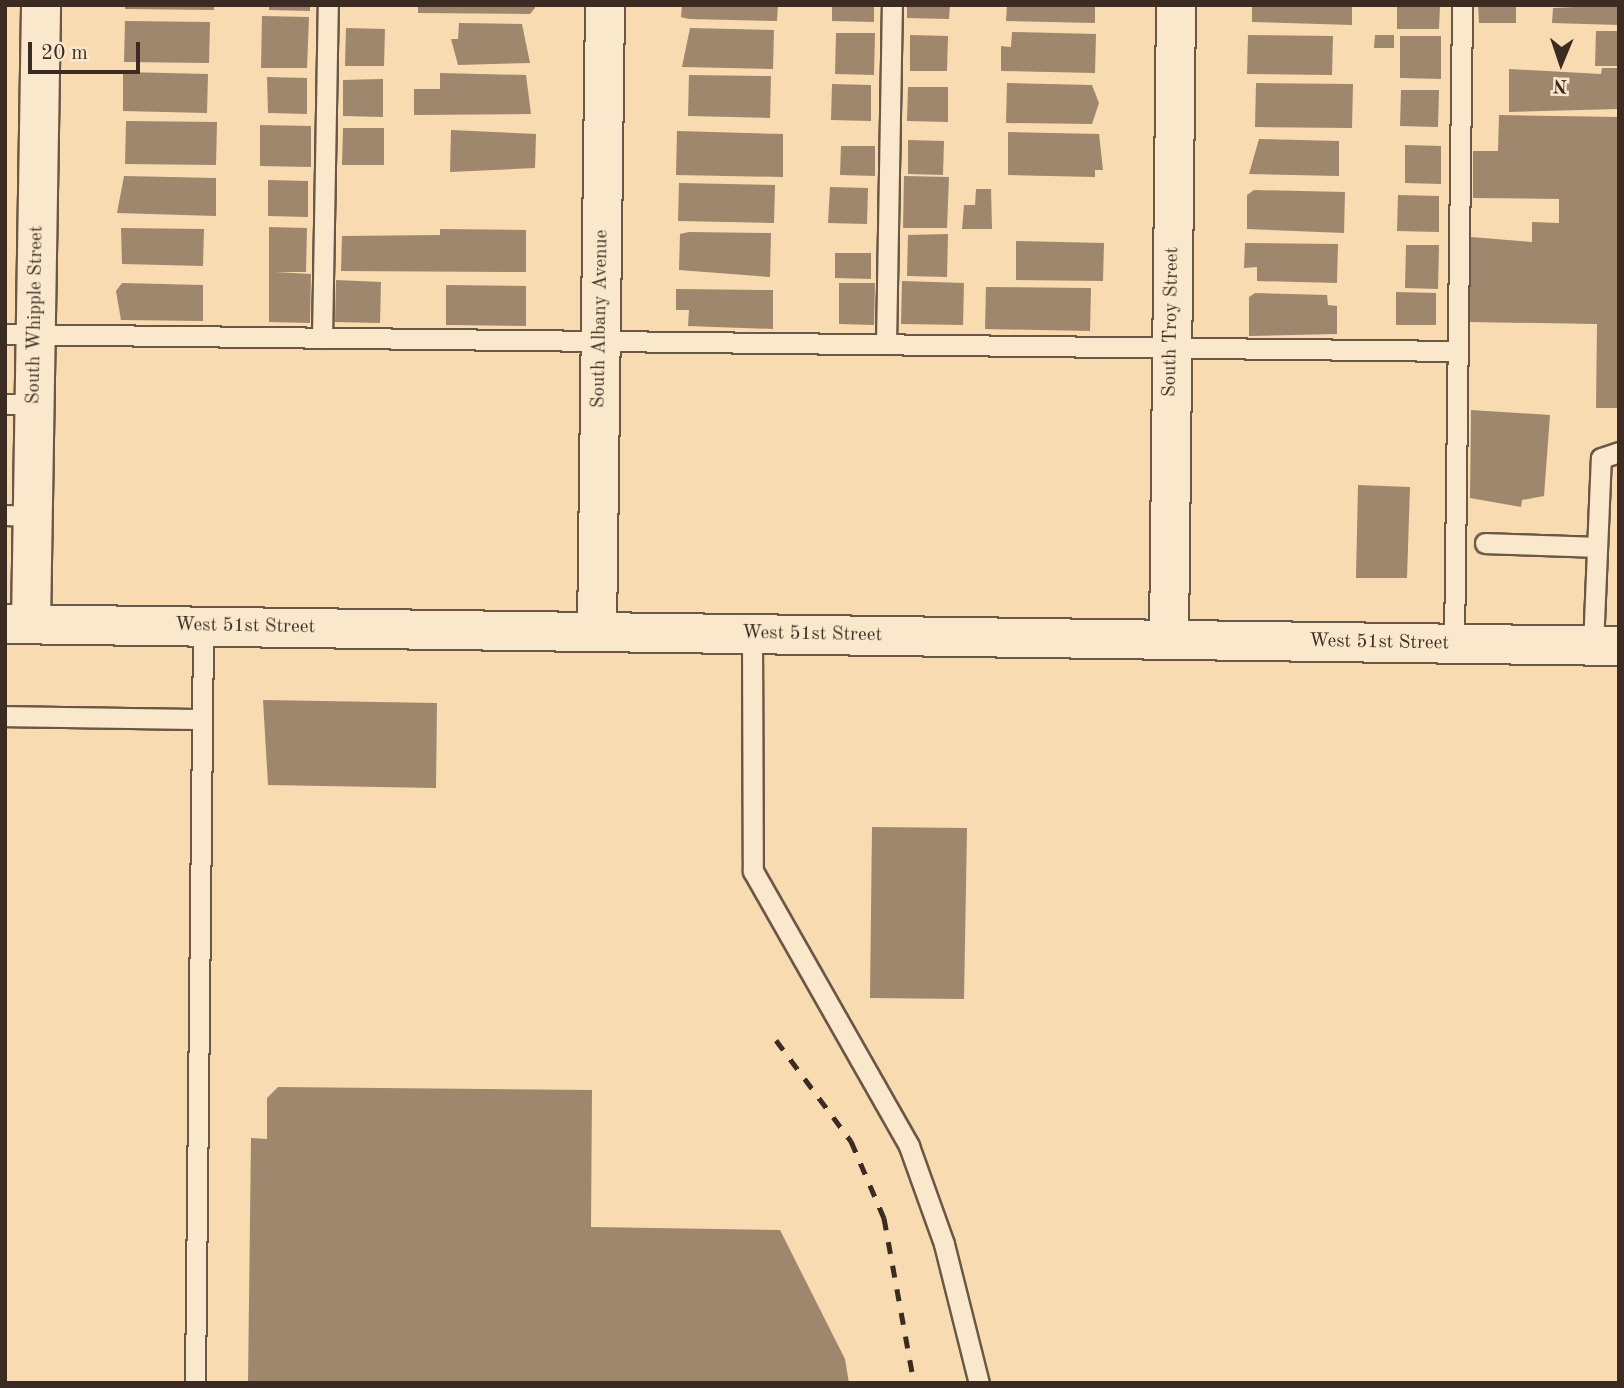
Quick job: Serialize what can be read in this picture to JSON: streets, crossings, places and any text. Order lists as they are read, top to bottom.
{
  "streets": {
    "street": [
      "South Whipple Street",
      "South Albany Avenue",
      "South Troy Street",
      "West 51st Street"
    ]
  },
  "crossings": [
    ["South Whipple Street", "West 51st Street"],
    ["South Albany Avenue", "West 51st Street"],
    ["South Troy Street", "West 51st Street"]
  ],
  "scale_bar": "20 m",
  "north": "bottom"
}
